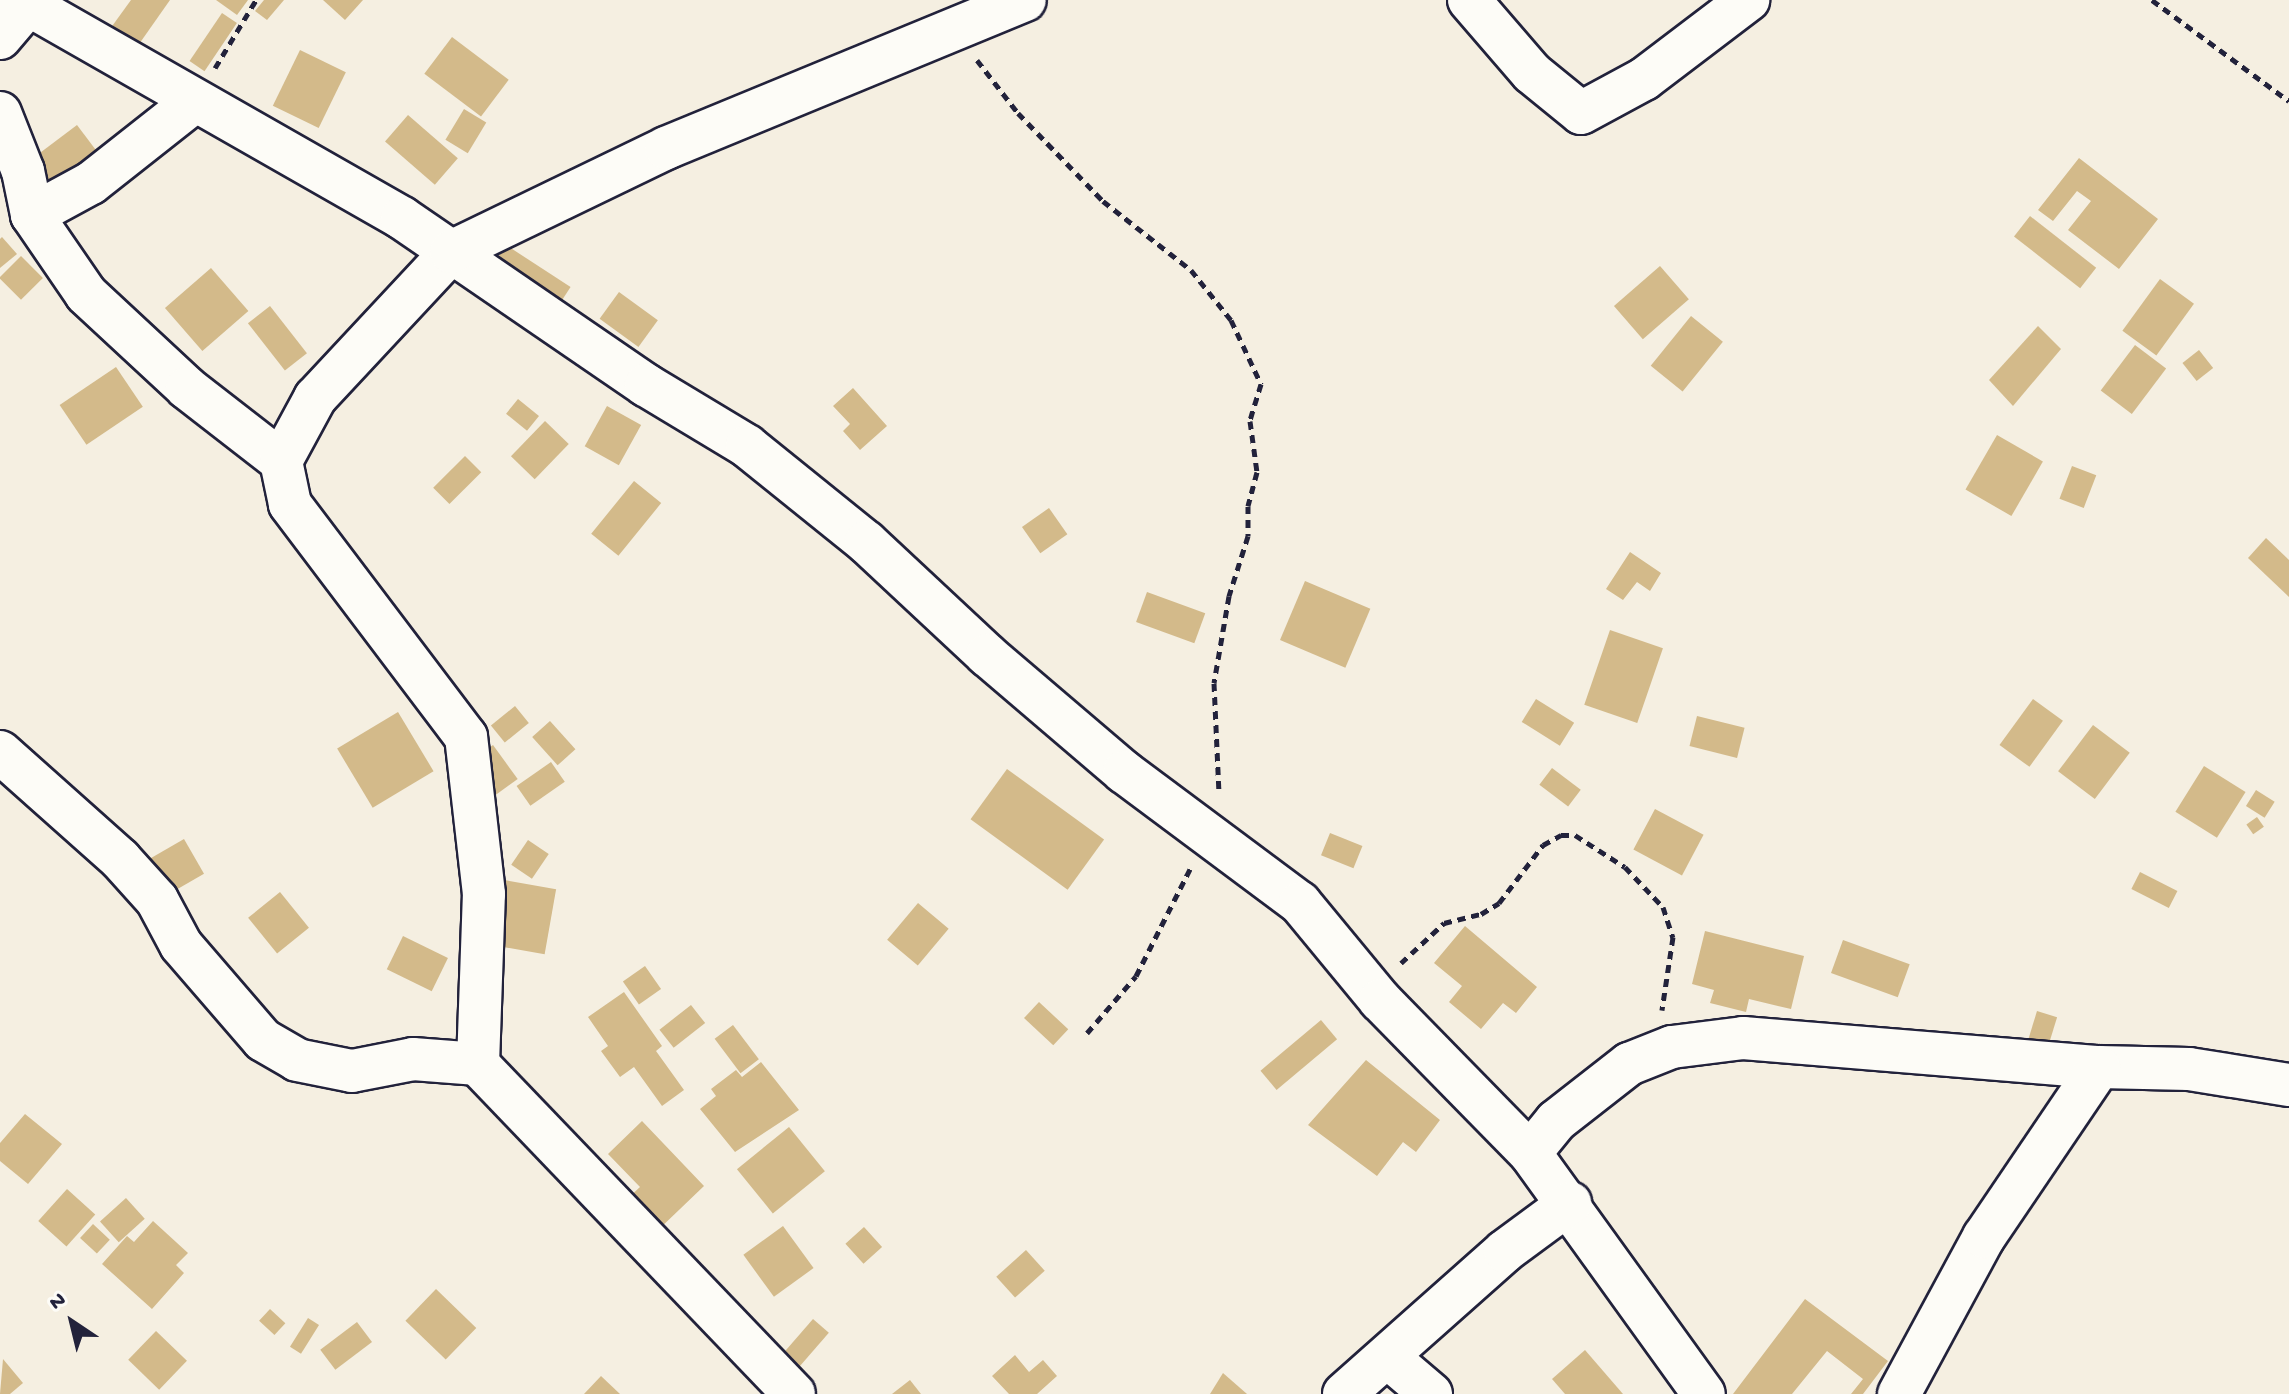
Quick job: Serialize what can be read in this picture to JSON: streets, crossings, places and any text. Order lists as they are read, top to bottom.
{
  "north": "top left"
}
